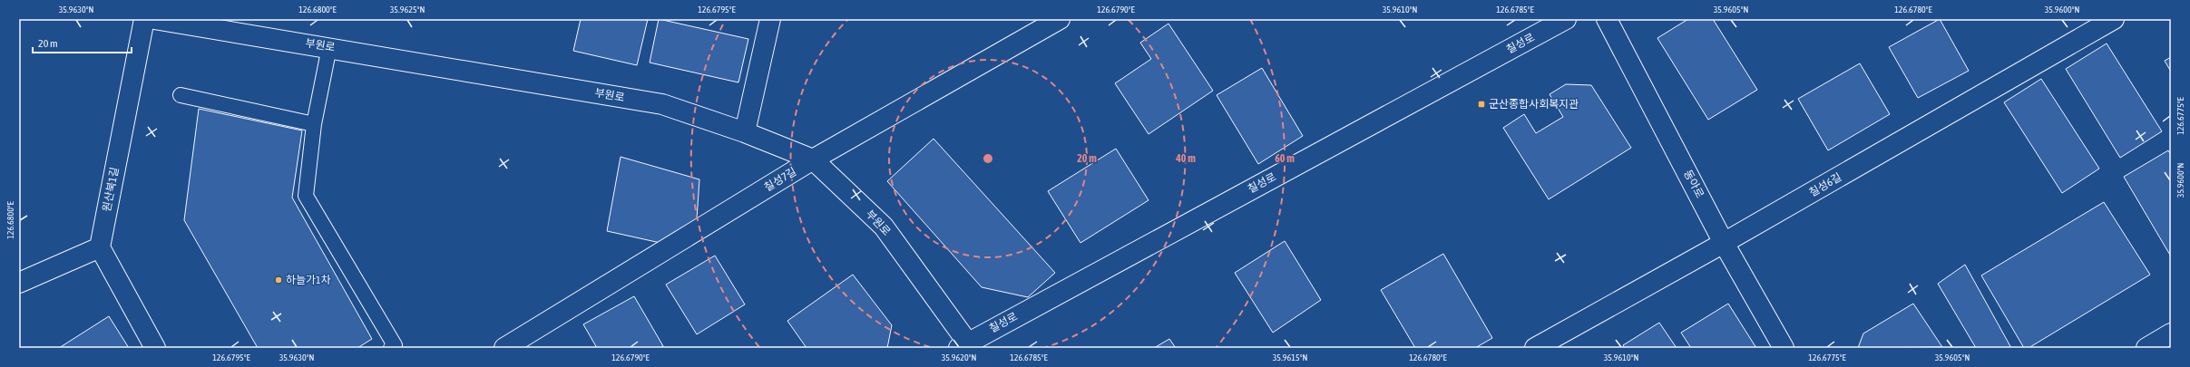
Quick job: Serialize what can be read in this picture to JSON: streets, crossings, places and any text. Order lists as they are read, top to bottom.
{
  "streets": {
    "street": [
      "칠성로",
      "부원로",
      "칠성7길",
      "동아로",
      "칠성6길",
      "원산북1길"
    ]
  },
  "crossings": [
    ["칠성로", "부원로"],
    ["부원로", "칠성7길"],
    ["동아로", "칠성6길"]
  ],
  "places": {
    "transit": ["군산종합사회복지관"],
    "other": ["하늘가1차"]
  },
  "scale_bar": "20 m",
  "coordinates": [
    "35.9630°N",
    "126.6800°E",
    "35.9625°N",
    "126.6795°E",
    "126.6790°E",
    "35.9610°N",
    "126.6785°E",
    "35.9605°N",
    "126.6780°E",
    "35.9600°N",
    "126.6775°E",
    "35.9620°N",
    "35.9615°N"
  ],
  "rings": ["20 m", "40 m", "60 m"]
}
